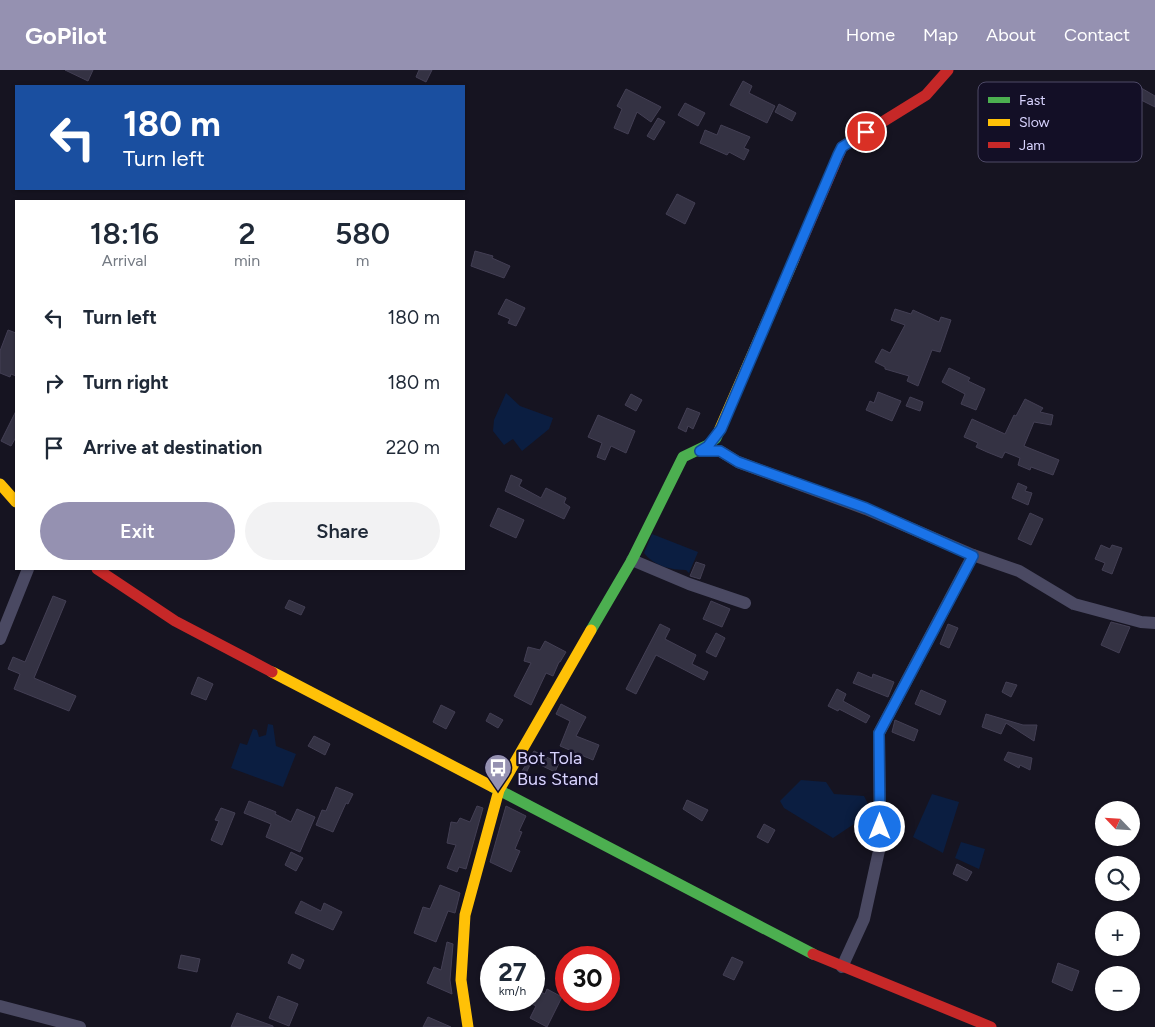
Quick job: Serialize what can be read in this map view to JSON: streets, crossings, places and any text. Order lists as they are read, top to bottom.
{
  "places": {
    "bus stop": ["Bot Tola Bus Stand"]
  },
  "legend": ["Fast", "Slow", "Jam"],
  "north": "top left",
  "page": {
    "header": "GoPilot",
    "nav": [
      "Home",
      "Map",
      "About",
      "Contact"
    ],
    "turn": ["180 m", "Turn left"],
    "eta": [
      "18:16",
      "Arrival",
      "2",
      "min",
      "580",
      "m"
    ],
    "list": [
      {
        "name": "Turn left",
        "value": "180 m"
      },
      {
        "name": "Turn right",
        "value": "180 m"
      },
      {
        "name": "Arrive at destination",
        "value": "220 m"
      }
    ],
    "buttons": ["Exit", "Share"],
    "map_buttons": ["+", "−"],
    "speed": "27 km/h",
    "limit": "30"
  }
}
